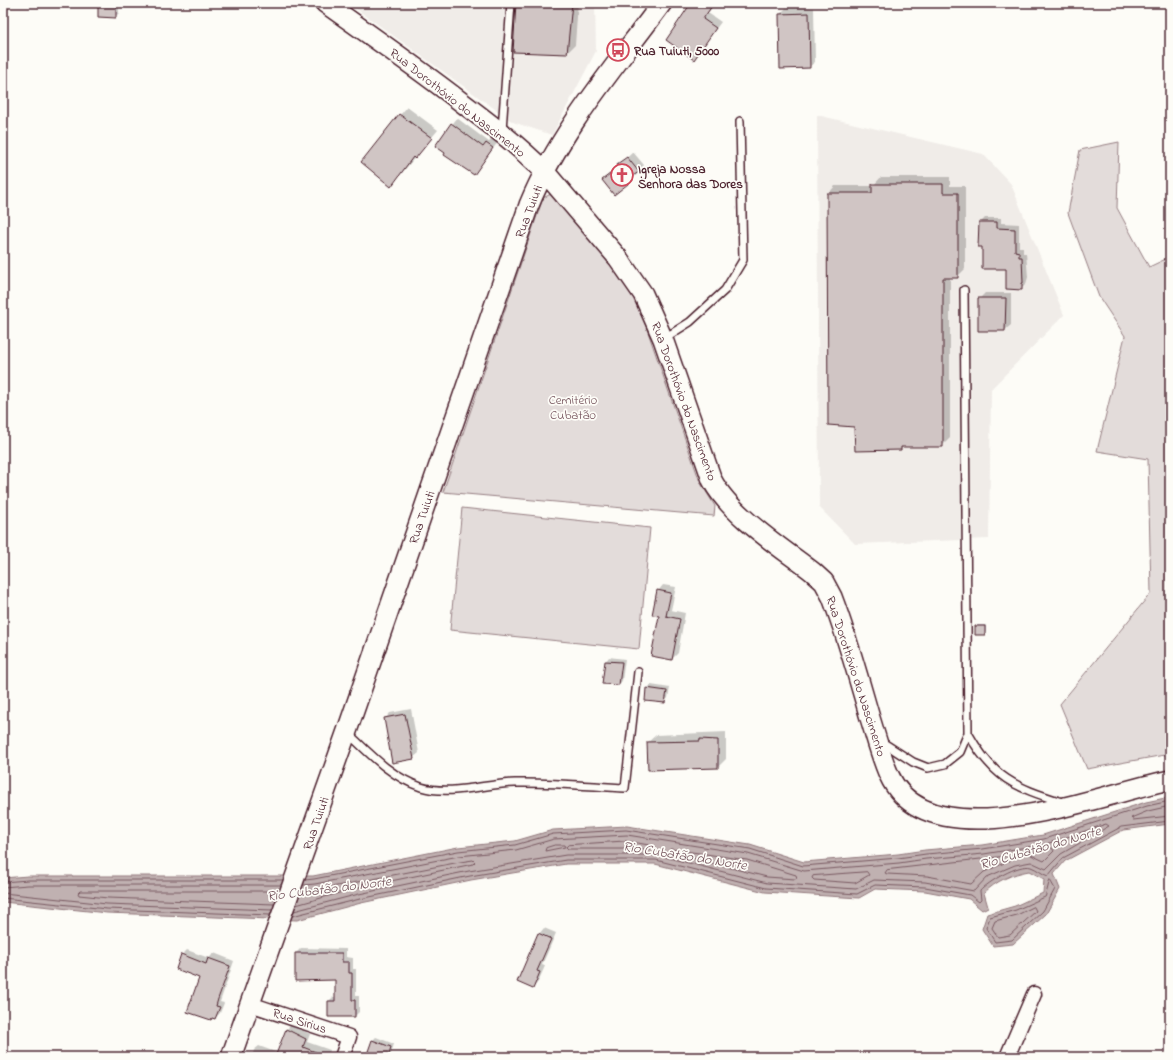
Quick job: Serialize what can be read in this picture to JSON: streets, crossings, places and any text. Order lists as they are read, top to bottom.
{
  "streets": {
    "street": ["Rua Dorothóvio do Nascimento", "Rua Tuiuti", "Rua Sirius"]
  },
  "crossings": [
    ["Rua Dorothóvio do Nascimento", "Rua Tuiuti"],
    ["Rua Tuiuti", "Rua Sirius"]
  ],
  "water": ["Rio Cubatão do Norte"],
  "parks": ["Cemitério Cubatão"],
  "places": {
    "bus stop": ["Rua Tuiuti, 5000"],
    "church": ["Igreja Nossa Senhora das Dores"]
  }
}
